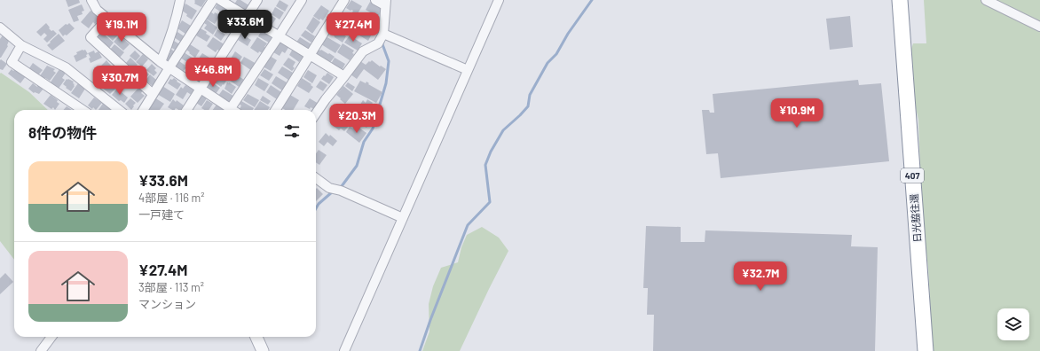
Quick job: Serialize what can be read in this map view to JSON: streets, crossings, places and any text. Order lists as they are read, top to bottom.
{
  "streets": {
    "highway": ["407", "日光脇往還"]
  },
  "page": {
    "price": [
      "¥33.6M",
      "¥19.1M",
      "¥27.4M",
      "¥46.8M",
      "¥30.7M",
      "¥10.9M",
      "¥20.3M",
      "¥32.7M"
    ],
    "heading": "8件の物件",
    "list": [
      {
        "name": "¥33.6M",
        "note": "4部屋 · 116 m² · 一戸建て"
      },
      {
        "name": "¥27.4M",
        "note": "3部屋 · 113 m² · マンション"
      }
    ]
  }
}
